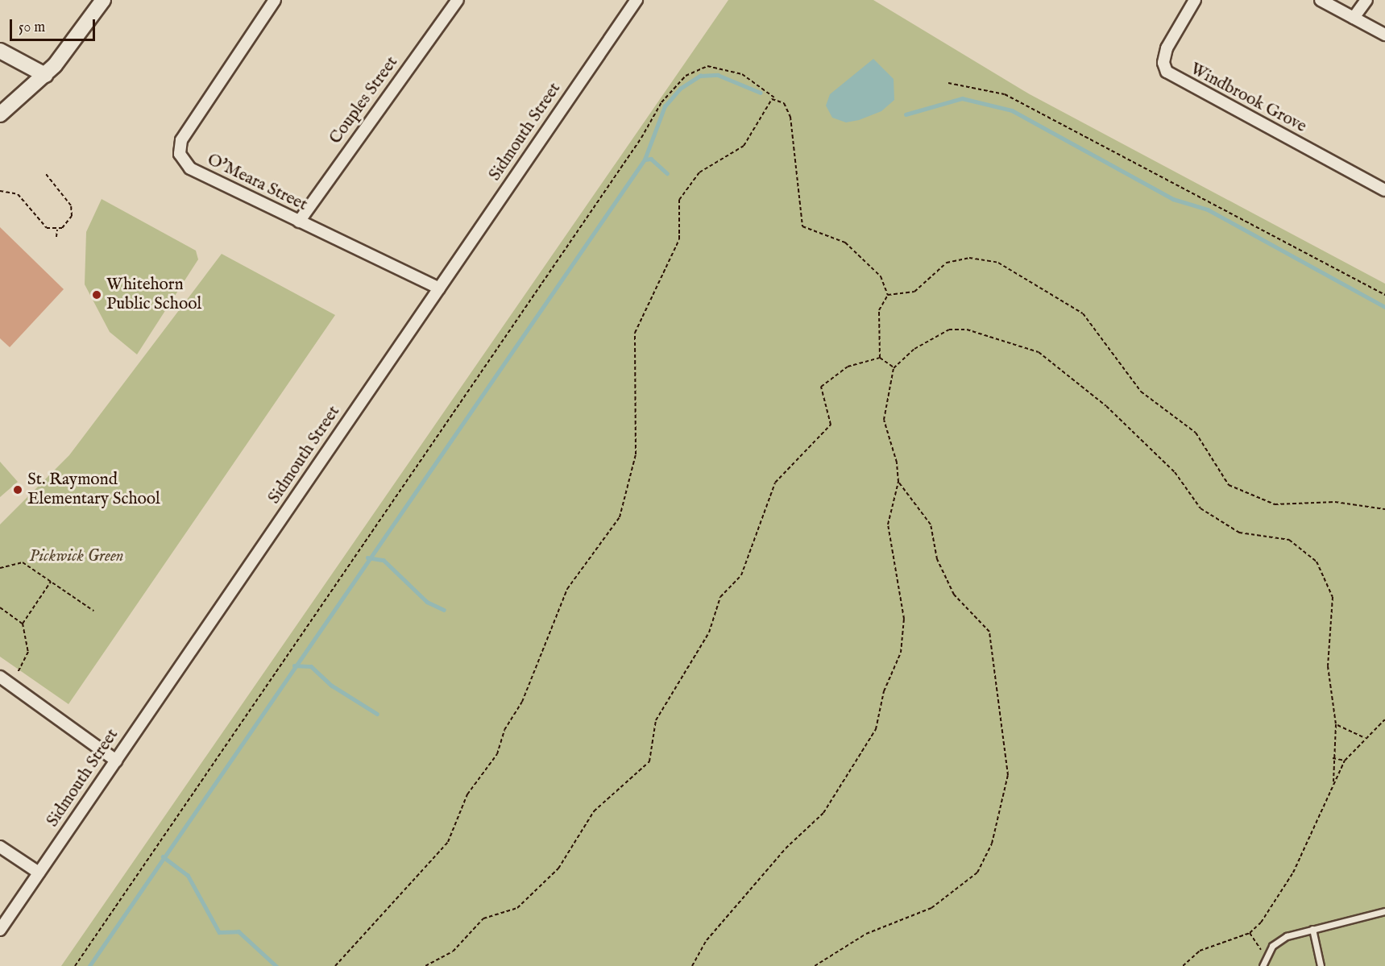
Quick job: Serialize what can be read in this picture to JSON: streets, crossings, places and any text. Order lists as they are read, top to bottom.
{
  "streets": {
    "street": [
      "Windbrook Grove",
      "Couples Street",
      "Sidmouth Street",
      "O'Meara Street"
    ]
  },
  "crossings": [
    ["Couples Street", "O'Meara Street"],
    ["Sidmouth Street", "O'Meara Street"]
  ],
  "parks": ["Pickwick Green"],
  "places": ["Whitehorn Public School", "St. Raymond Elementary School"],
  "scale_bar": "50 m"
}
